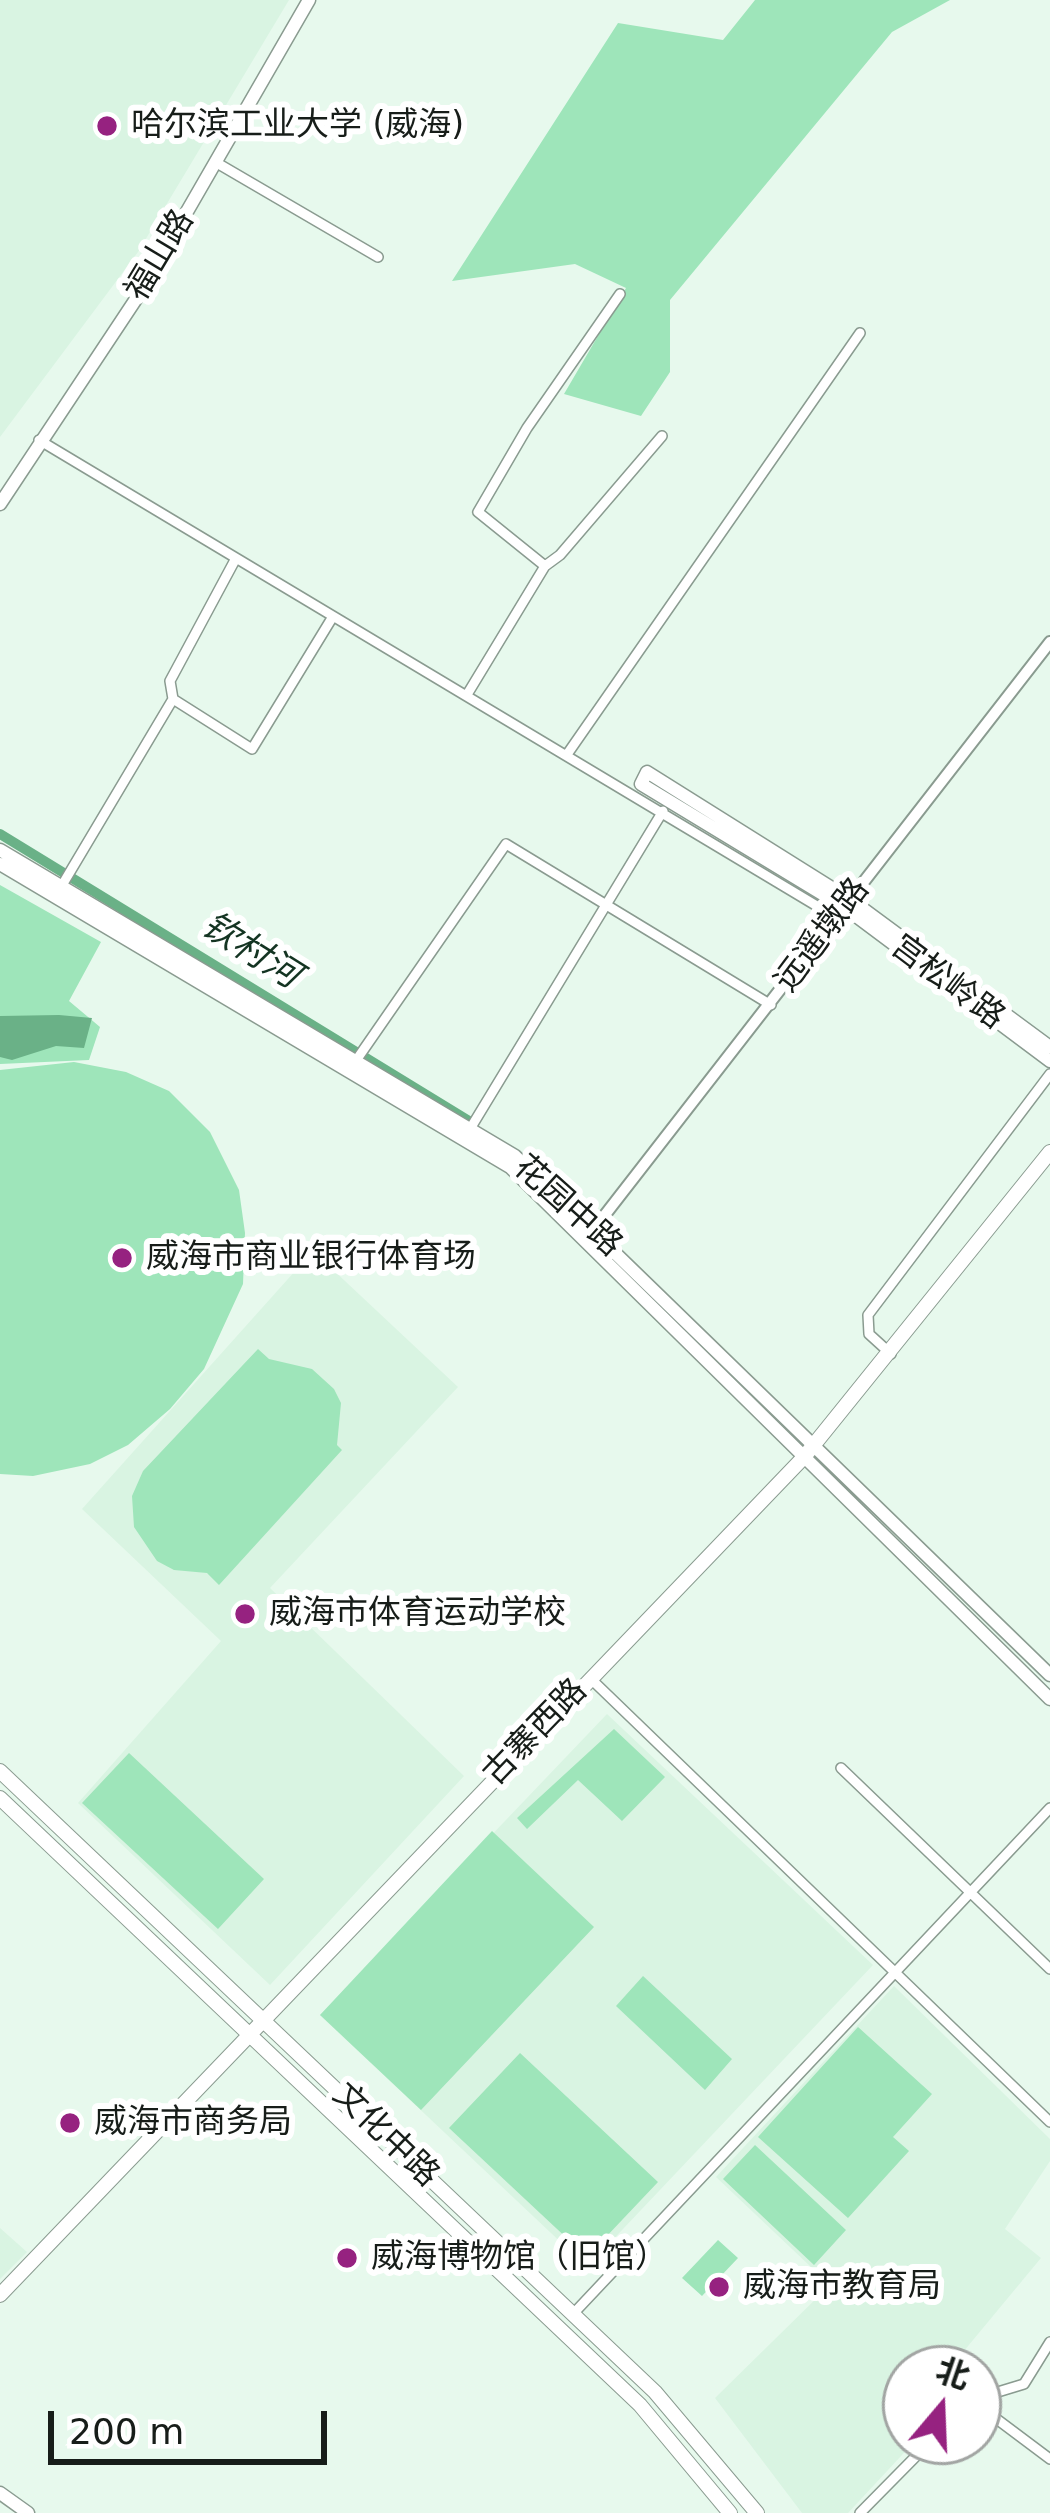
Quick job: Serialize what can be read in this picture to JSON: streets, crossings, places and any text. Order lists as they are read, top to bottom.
{
  "streets": {
    "main road": [
      "福山路",
      "宫松岭路",
      "花园中路",
      "古寨西路",
      "文化中路"
    ],
    "street": ["远遥墩路"]
  },
  "crossings": [
    ["远遥墩路", "宫松岭路"],
    ["远遥墩路", "花园中路"],
    ["花园中路", "古寨西路"],
    ["古寨西路", "文化中路"]
  ],
  "water": ["钦村河"],
  "places": [
    "哈尔滨工业大学 (威海)",
    "威海市商业银行体育场",
    "威海市体育运动学校",
    "威海市商务局",
    "威海博物馆（旧馆）",
    "威海市教育局"
  ],
  "scale_bar": "200 m",
  "north": "top"
}
